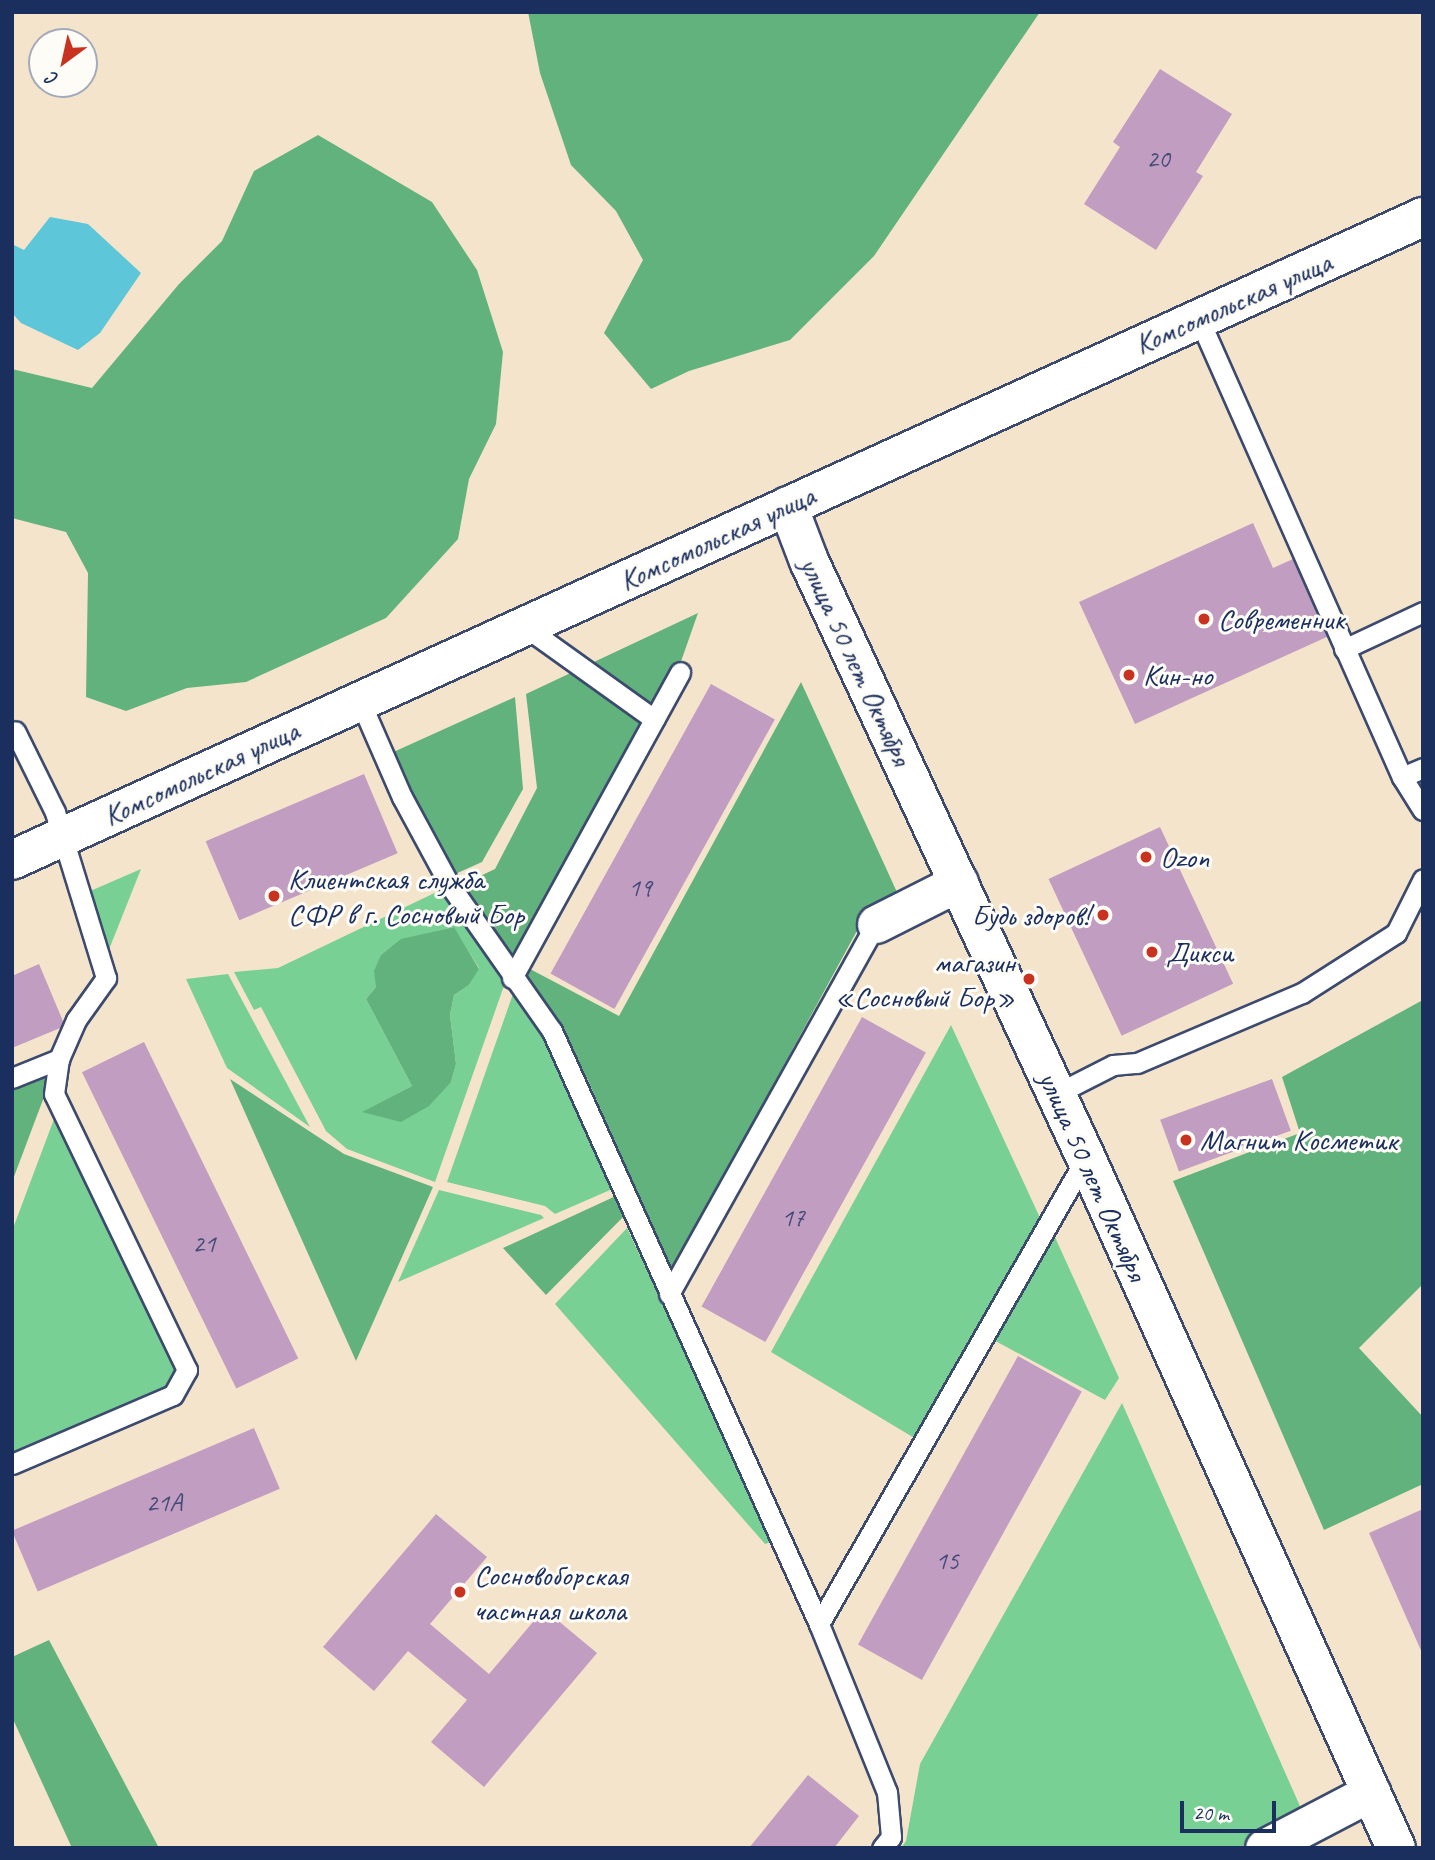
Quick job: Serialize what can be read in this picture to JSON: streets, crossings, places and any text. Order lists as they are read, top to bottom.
{
  "streets": {
    "street": ["Комсомольская улица", "улица 50 лет Октября"]
  },
  "crossings": [
    ["Комсомольская улица", "улица 50 лет Октября"]
  ],
  "places": [
    "Современник",
    "Кин-но",
    "Ozon",
    "Клиентская служба СФР в г. Сосновый Бор",
    "Будь здоров!",
    "Дикси",
    "магазин «Сосновый Бор»",
    "Магнит Косметик",
    "Сосновоборская частная школа"
  ],
  "house_numbers": [
    "20",
    "19",
    "17",
    "21",
    "21А",
    "15"
  ],
  "scale_bar": "20 m",
  "north": "bottom left"
}
